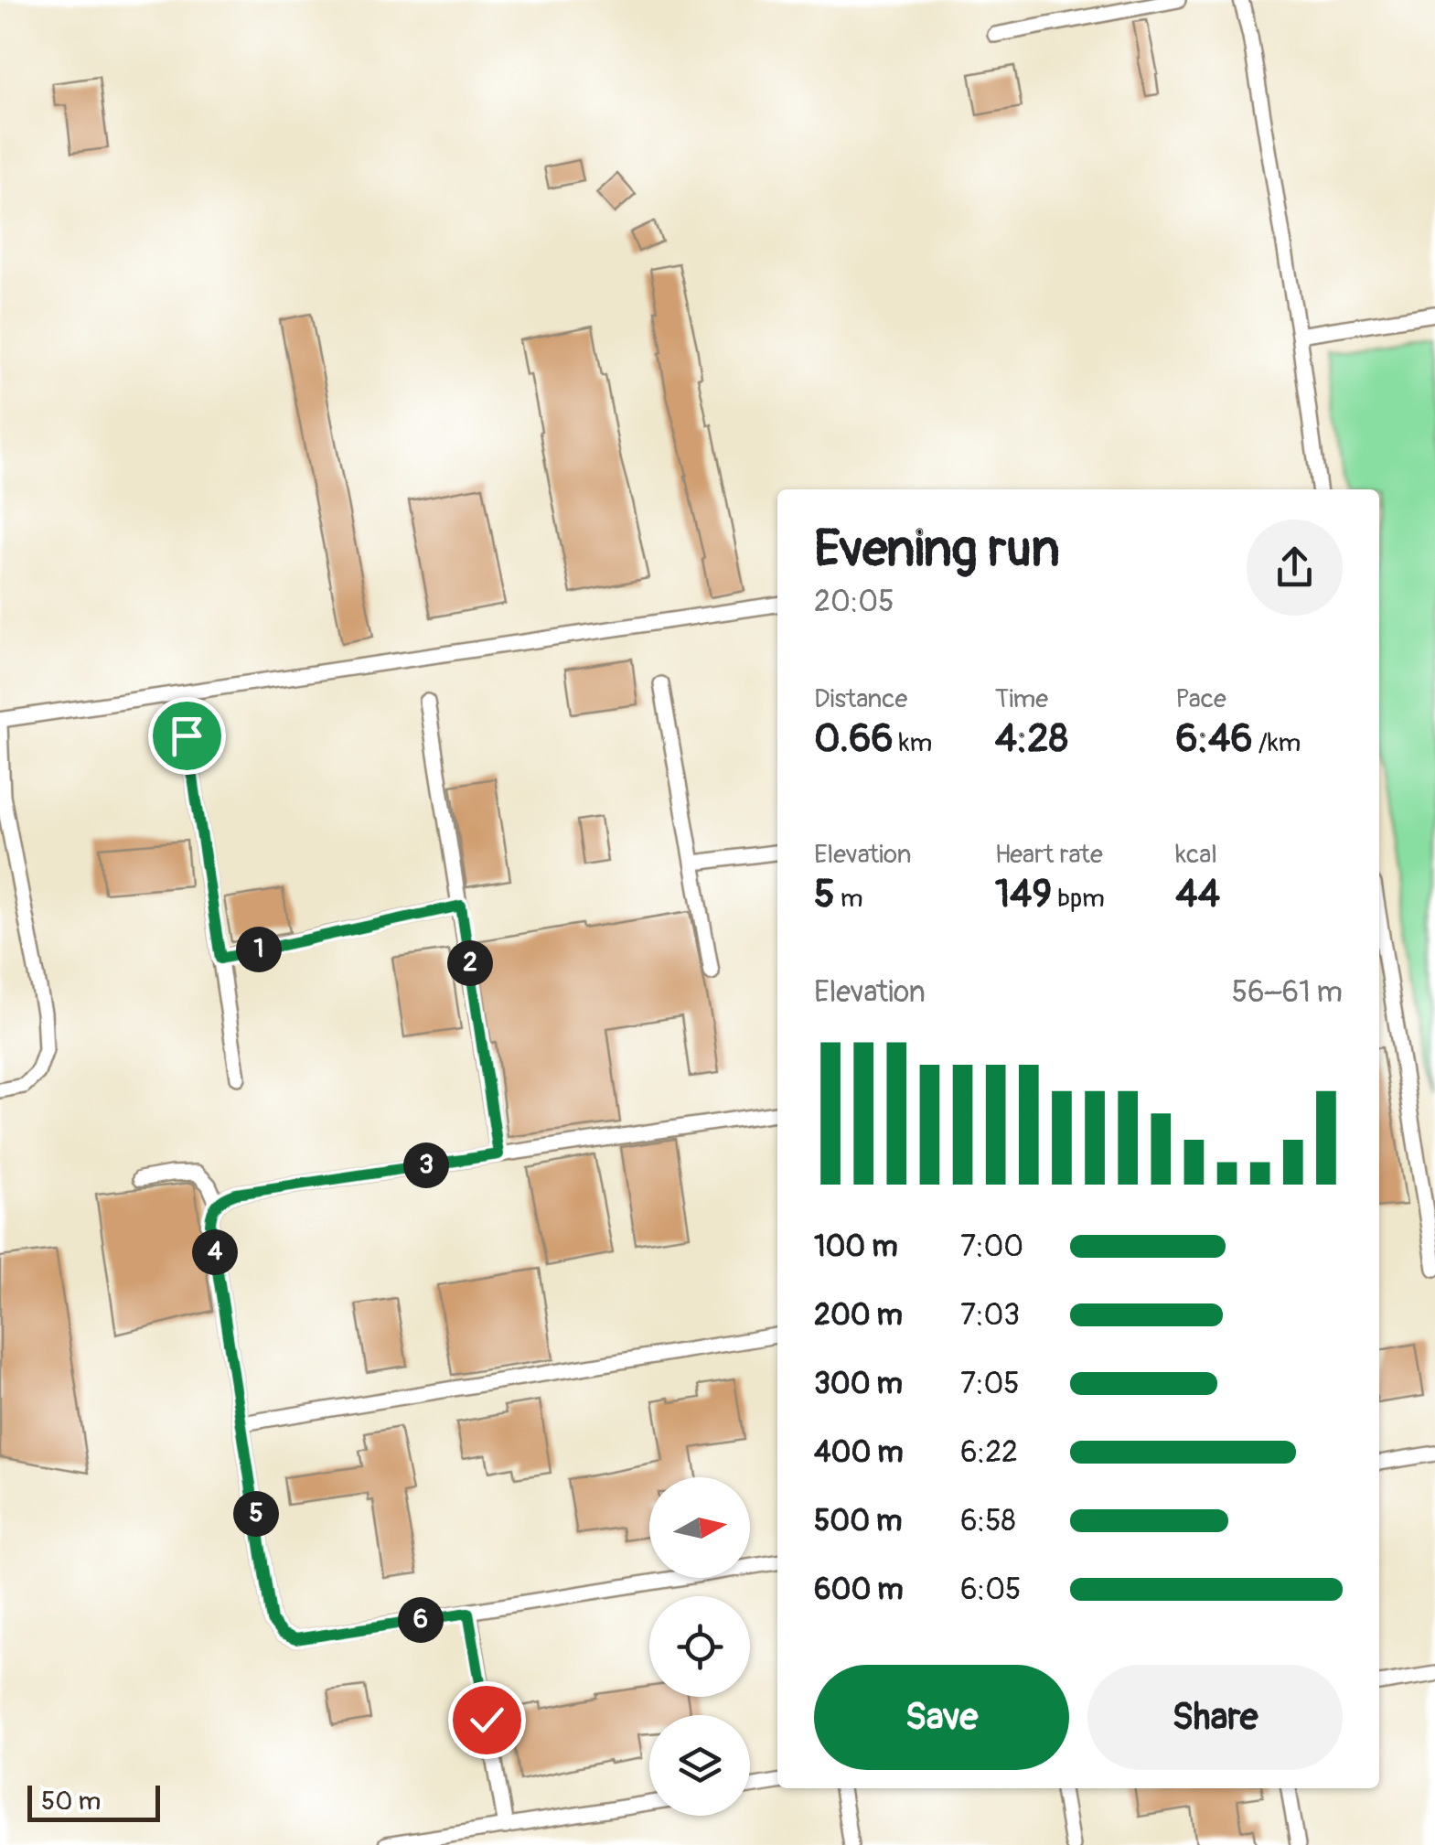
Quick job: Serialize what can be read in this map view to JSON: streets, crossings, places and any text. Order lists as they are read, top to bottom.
{
  "scale_bar": "50 m",
  "north": "right",
  "page": {
    "heading": ["Evening run", "20:05"],
    "stats": [
      ["Distance", "0.66 km"],
      ["Time", "4:28"],
      ["Pace", "6:46 /km"],
      ["Elevation", "5 m"],
      ["Heart rate", "149 bpm"],
      ["kcal", "44"]
    ],
    "pins": [
      "1",
      "2",
      "3",
      "4",
      "5",
      "6"
    ],
    "chart": ["Elevation", "56–61 m"],
    "list": [
      {
        "name": "100 m",
        "note": "7:00"
      },
      {
        "name": "200 m",
        "note": "7:03"
      },
      {
        "name": "300 m",
        "note": "7:05"
      },
      {
        "name": "400 m",
        "note": "6:22"
      },
      {
        "name": "500 m",
        "note": "6:58"
      },
      {
        "name": "600 m",
        "note": "6:05"
      }
    ],
    "buttons": ["Save", "Share"],
    "scale": "50 m"
  }
}
